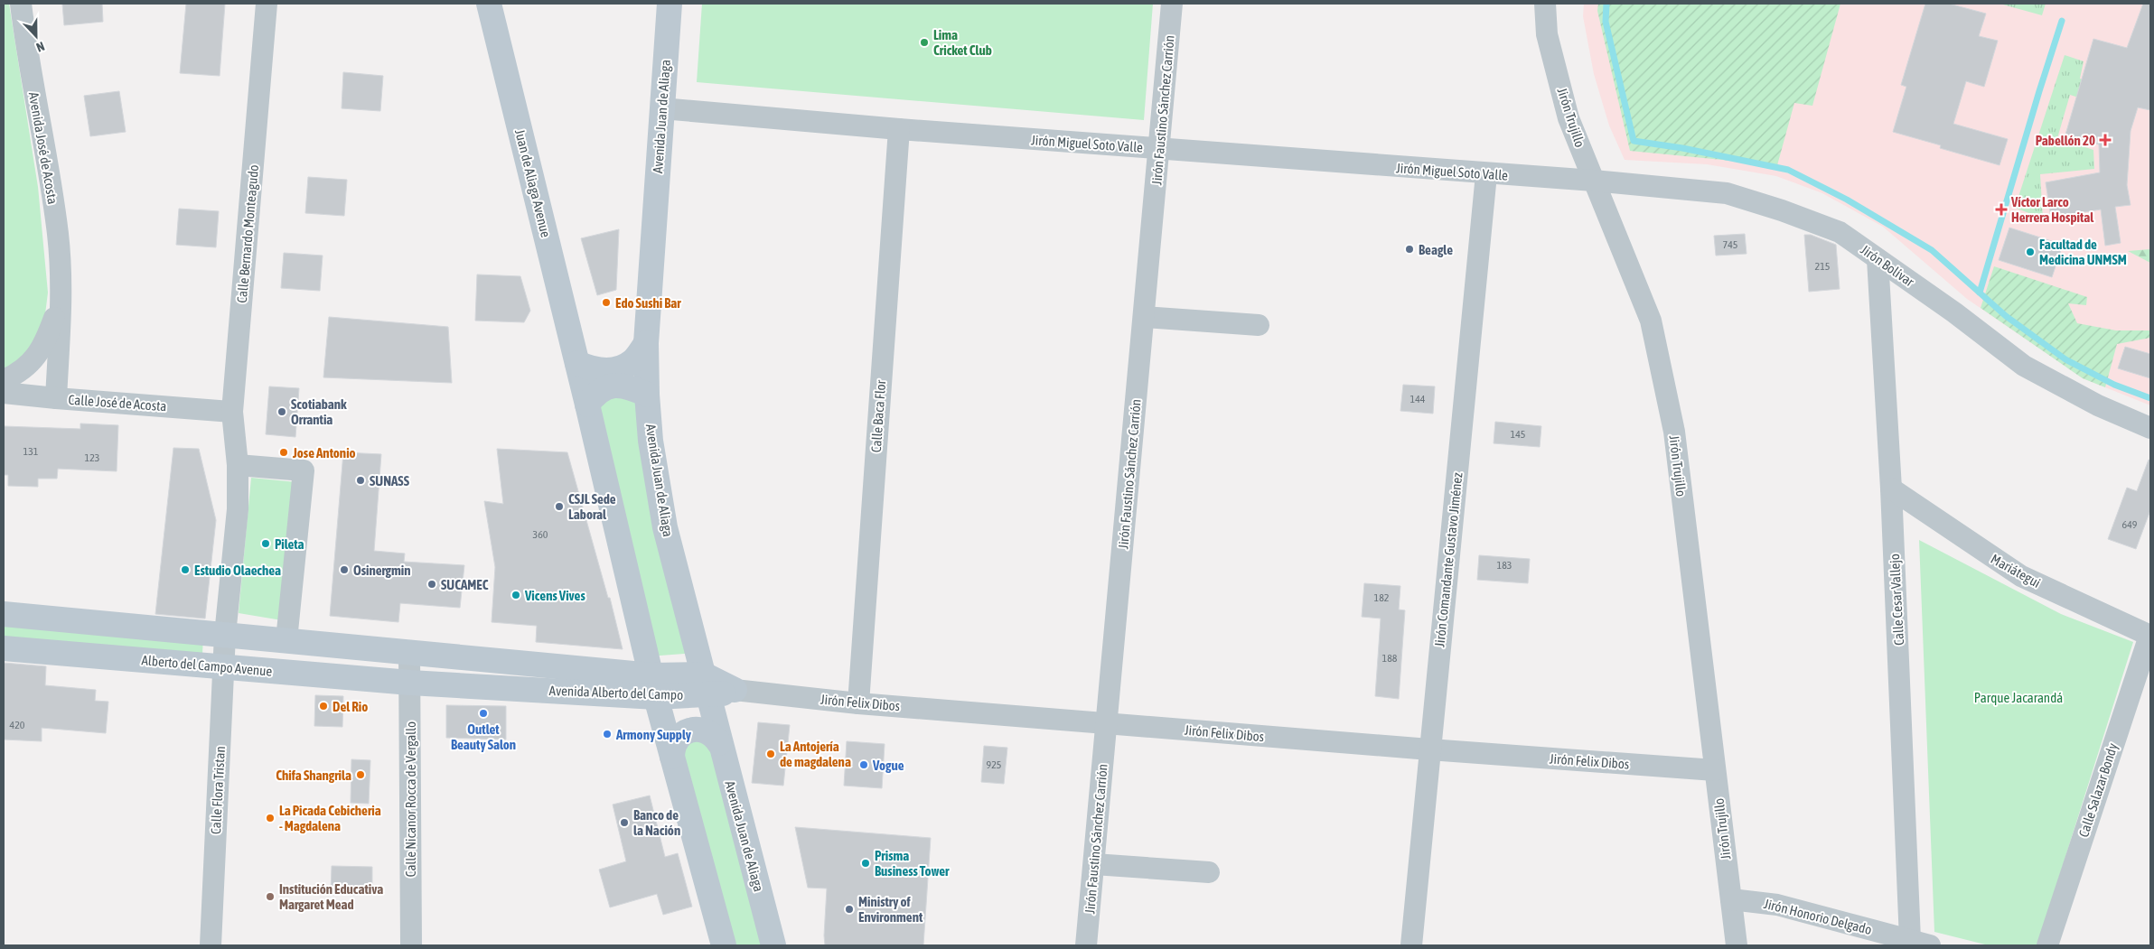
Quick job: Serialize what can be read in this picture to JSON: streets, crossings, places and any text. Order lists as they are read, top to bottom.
{
  "streets": {
    "main road": [
      "Avenida Juan de Aliaga",
      "Juan de Aliaga Avenue",
      "Alberto del Campo Avenue",
      "Avenida Alberto del Campo"
    ],
    "street": [
      "Jirón Faustino Sánchez Carrión",
      "Jirón Trujillo",
      "Jirón Miguel Soto Valle",
      "Avenida José de Acosta",
      "Calle Bernardo Monteagudo",
      "Jirón Bolívar",
      "Calle José de Acosta",
      "Calle Baca Flor",
      "Jirón Comandante Gustavo Jiménez",
      "Mariátegui",
      "Calle Cesar Vallejo",
      "Jirón Felix Dibos",
      "Calle Flora Tristan",
      "Calle Salazar Bondy",
      "Calle Nicanor Rocca de Vergallo",
      "Jirón Honorio Delgado"
    ]
  },
  "crossings": [
    ["Jirón Faustino Sánchez Carrión", "Jirón Miguel Soto Valle"],
    ["Jirón Faustino Sánchez Carrión", "Jirón Felix Dibos"],
    ["Avenida Juan de Aliaga", "Jirón Miguel Soto Valle"],
    ["Avenida Juan de Aliaga", "Avenida Alberto del Campo"],
    ["Jirón Trujillo", "Jirón Miguel Soto Valle"],
    ["Jirón Trujillo", "Jirón Bolívar"],
    ["Jirón Trujillo", "Jirón Felix Dibos"],
    ["Jirón Trujillo", "Jirón Honorio Delgado"],
    ["Jirón Miguel Soto Valle", "Jirón Bolívar"],
    ["Jirón Miguel Soto Valle", "Calle Baca Flor"],
    ["Jirón Miguel Soto Valle", "Jirón Comandante Gustavo Jiménez"],
    ["Avenida José de Acosta", "Calle José de Acosta"],
    ["Calle Bernardo Monteagudo", "Calle José de Acosta"],
    ["Calle Bernardo Monteagudo", "Calle Flora Tristan"],
    ["Jirón Bolívar", "Calle Cesar Vallejo"],
    ["Calle Baca Flor", "Jirón Felix Dibos"],
    ["Jirón Comandante Gustavo Jiménez", "Jirón Felix Dibos"],
    ["Mariátegui", "Calle Cesar Vallejo"],
    ["Mariátegui", "Calle Salazar Bondy"],
    ["Calle Cesar Vallejo", "Jirón Honorio Delgado"],
    ["Alberto del Campo Avenue", "Avenida Alberto del Campo"],
    ["Alberto del Campo Avenue", "Calle Flora Tristan"],
    ["Alberto del Campo Avenue", "Calle Nicanor Rocca de Vergallo"],
    ["Avenida Alberto del Campo", "Jirón Felix Dibos"],
    ["Avenida Alberto del Campo", "Calle Nicanor Rocca de Vergallo"]
  ],
  "parks": ["Parque Jacarandá"],
  "places": {
    "other": [
      "Lima Cricket Club",
      "Beagle",
      "Facultad de Medicina UNMSM",
      "Edo Sushi Bar",
      "Scotiabank Orrantia",
      "Jose Antonio",
      "SUNASS",
      "CSJL Sede Laboral",
      "Pileta",
      "Estudio Olaechea",
      "Osinergmin",
      "SUCAMEC",
      "Vicens Vives",
      "Del Rio",
      "Outlet Beauty Salon",
      "Armony Supply",
      "La Antojería de magdalena",
      "Vogue",
      "Chifa Shangrila",
      "La Picada Cebicheria - Magdalena",
      "Banco de la Nación",
      "Prisma Business Tower",
      "Institución Educativa Margaret Mead",
      "Ministry of Environment"
    ],
    "health": ["Pabellón 20", "Víctor Larco Herrera Hospital"]
  },
  "house_numbers": [
    "745",
    "215",
    "144",
    "145",
    "131",
    "123",
    "649",
    "360",
    "183",
    "182",
    "188",
    "420",
    "925"
  ],
  "north": "bottom"
}
